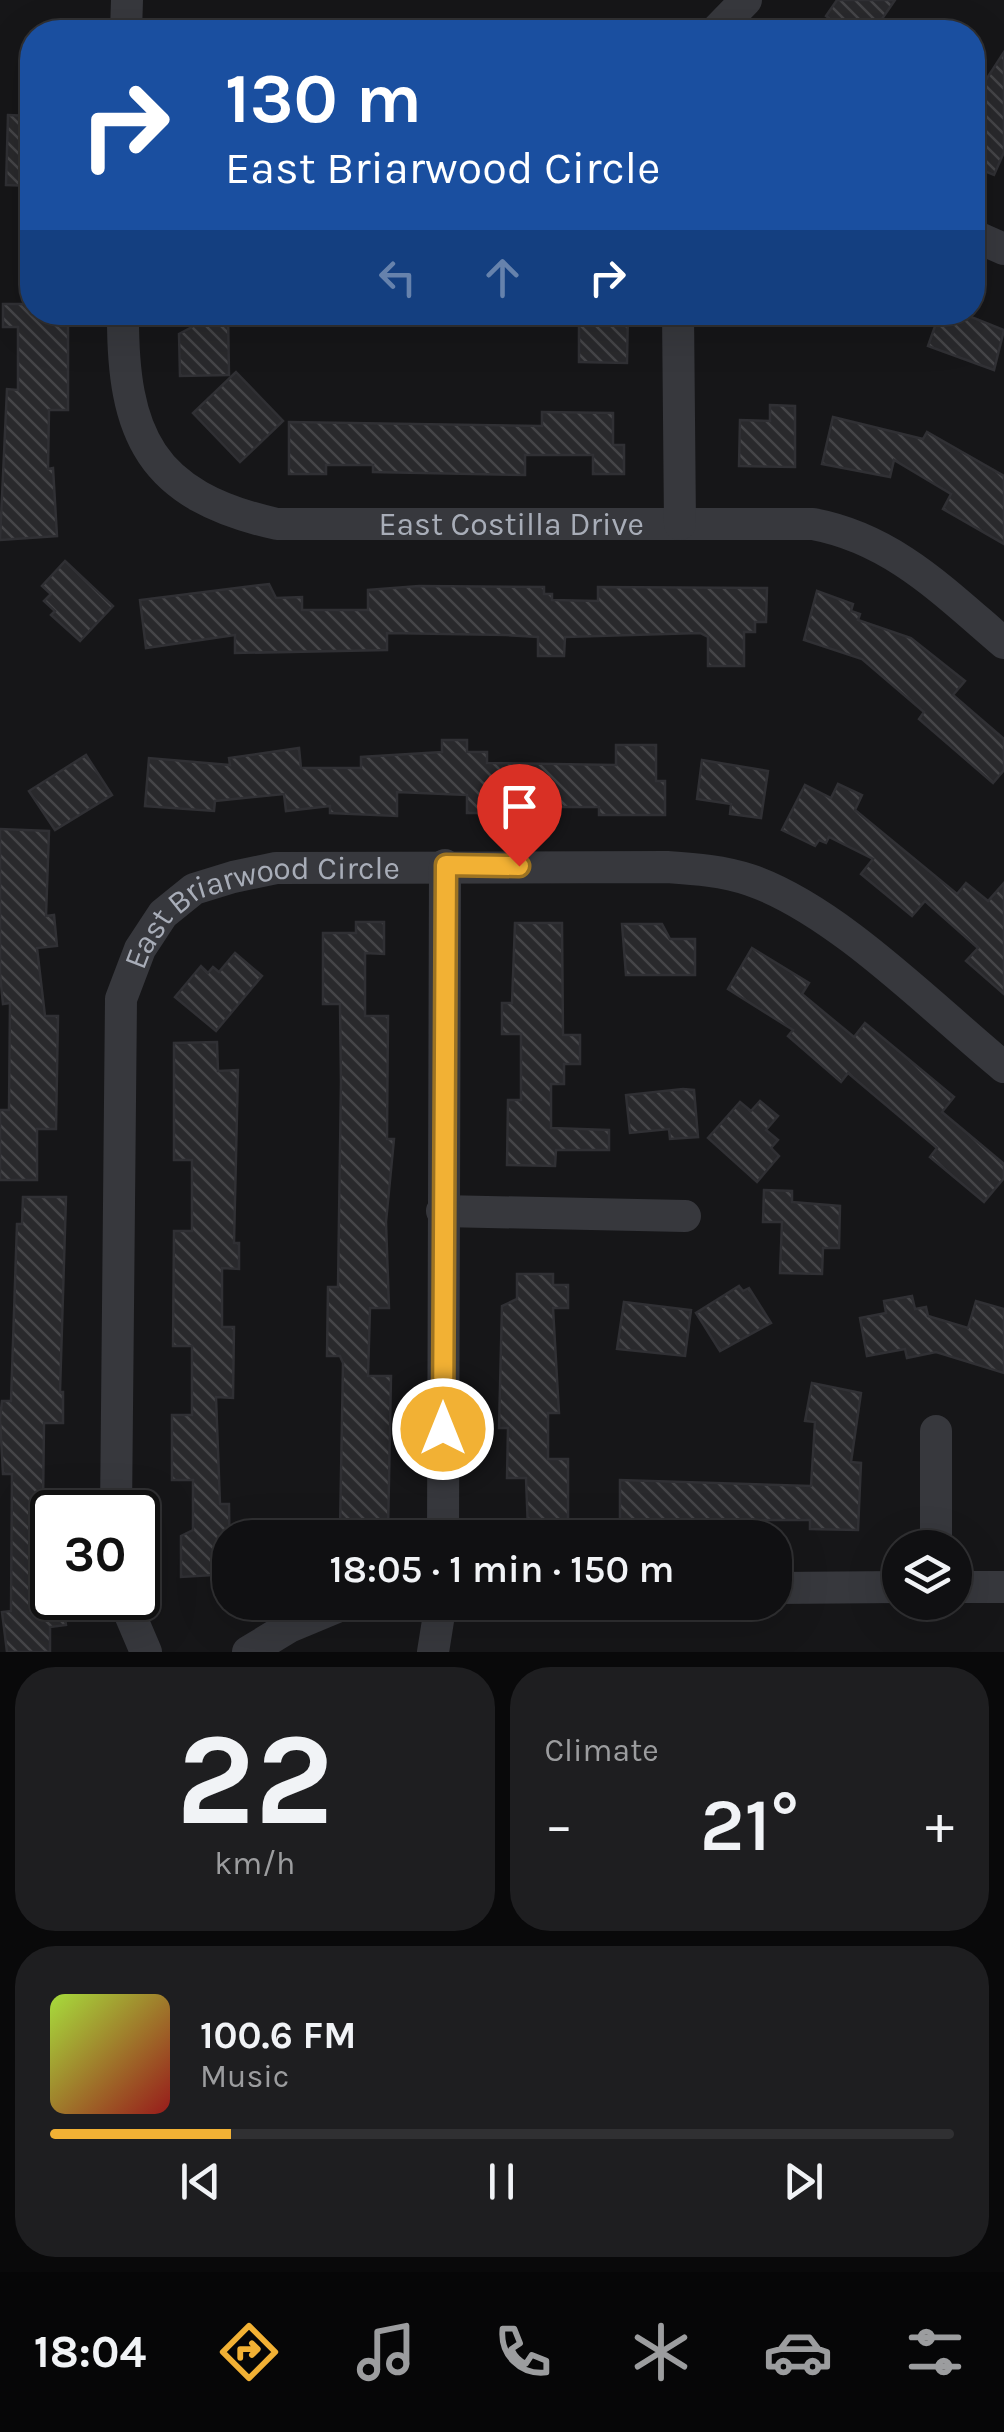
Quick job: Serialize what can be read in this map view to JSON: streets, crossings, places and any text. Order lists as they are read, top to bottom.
{
  "streets": {
    "street": ["East Costilla Drive", "East Briarwood Circle"]
  },
  "page": {
    "turn": ["130 m", "East Briarwood Circle"],
    "limit": "30",
    "trip": "18:05 · 1 min · 150 m",
    "tile": [
      ["22", "km/h"],
      "Climate"
    ],
    "heat": ["−", "21°", "+"],
    "song": ["100.6 FM", "Music"],
    "tabs": "18:04"
  }
}
